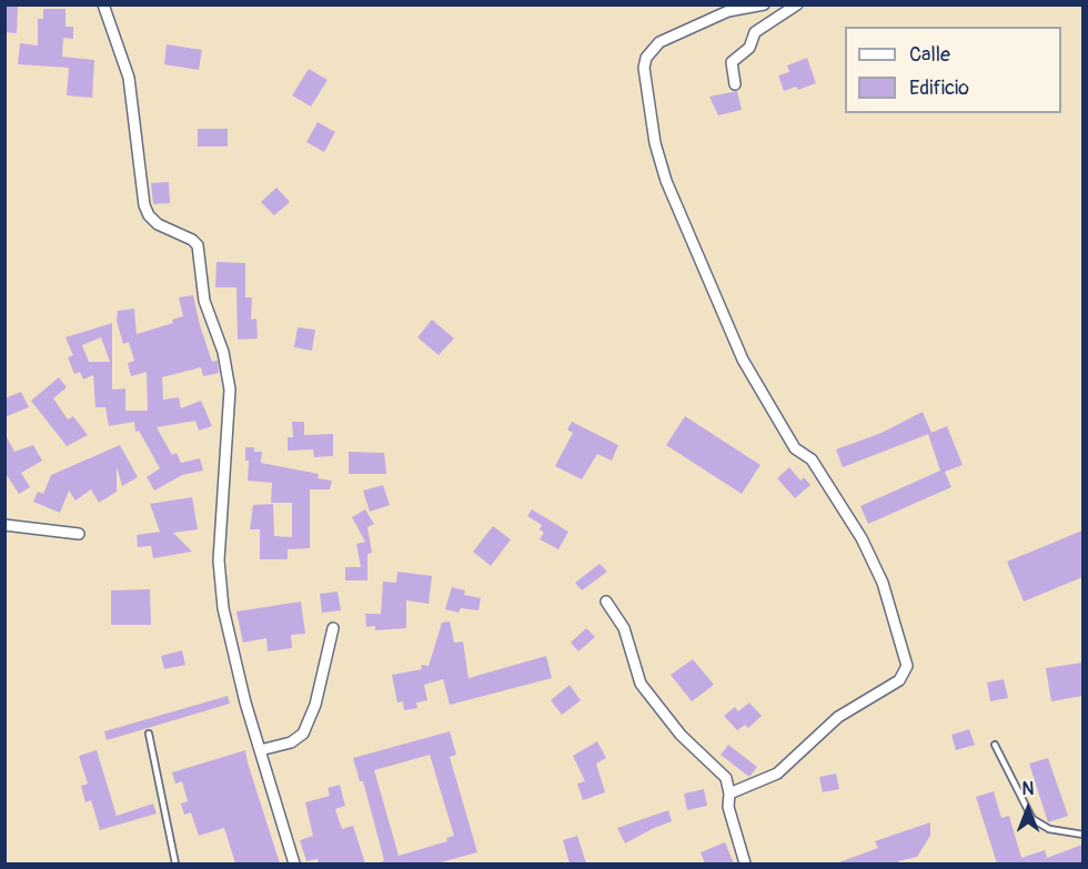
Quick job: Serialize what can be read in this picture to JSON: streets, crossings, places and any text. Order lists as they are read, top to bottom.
{
  "legend": ["Calle", "Edificio"],
  "north": "top"
}
